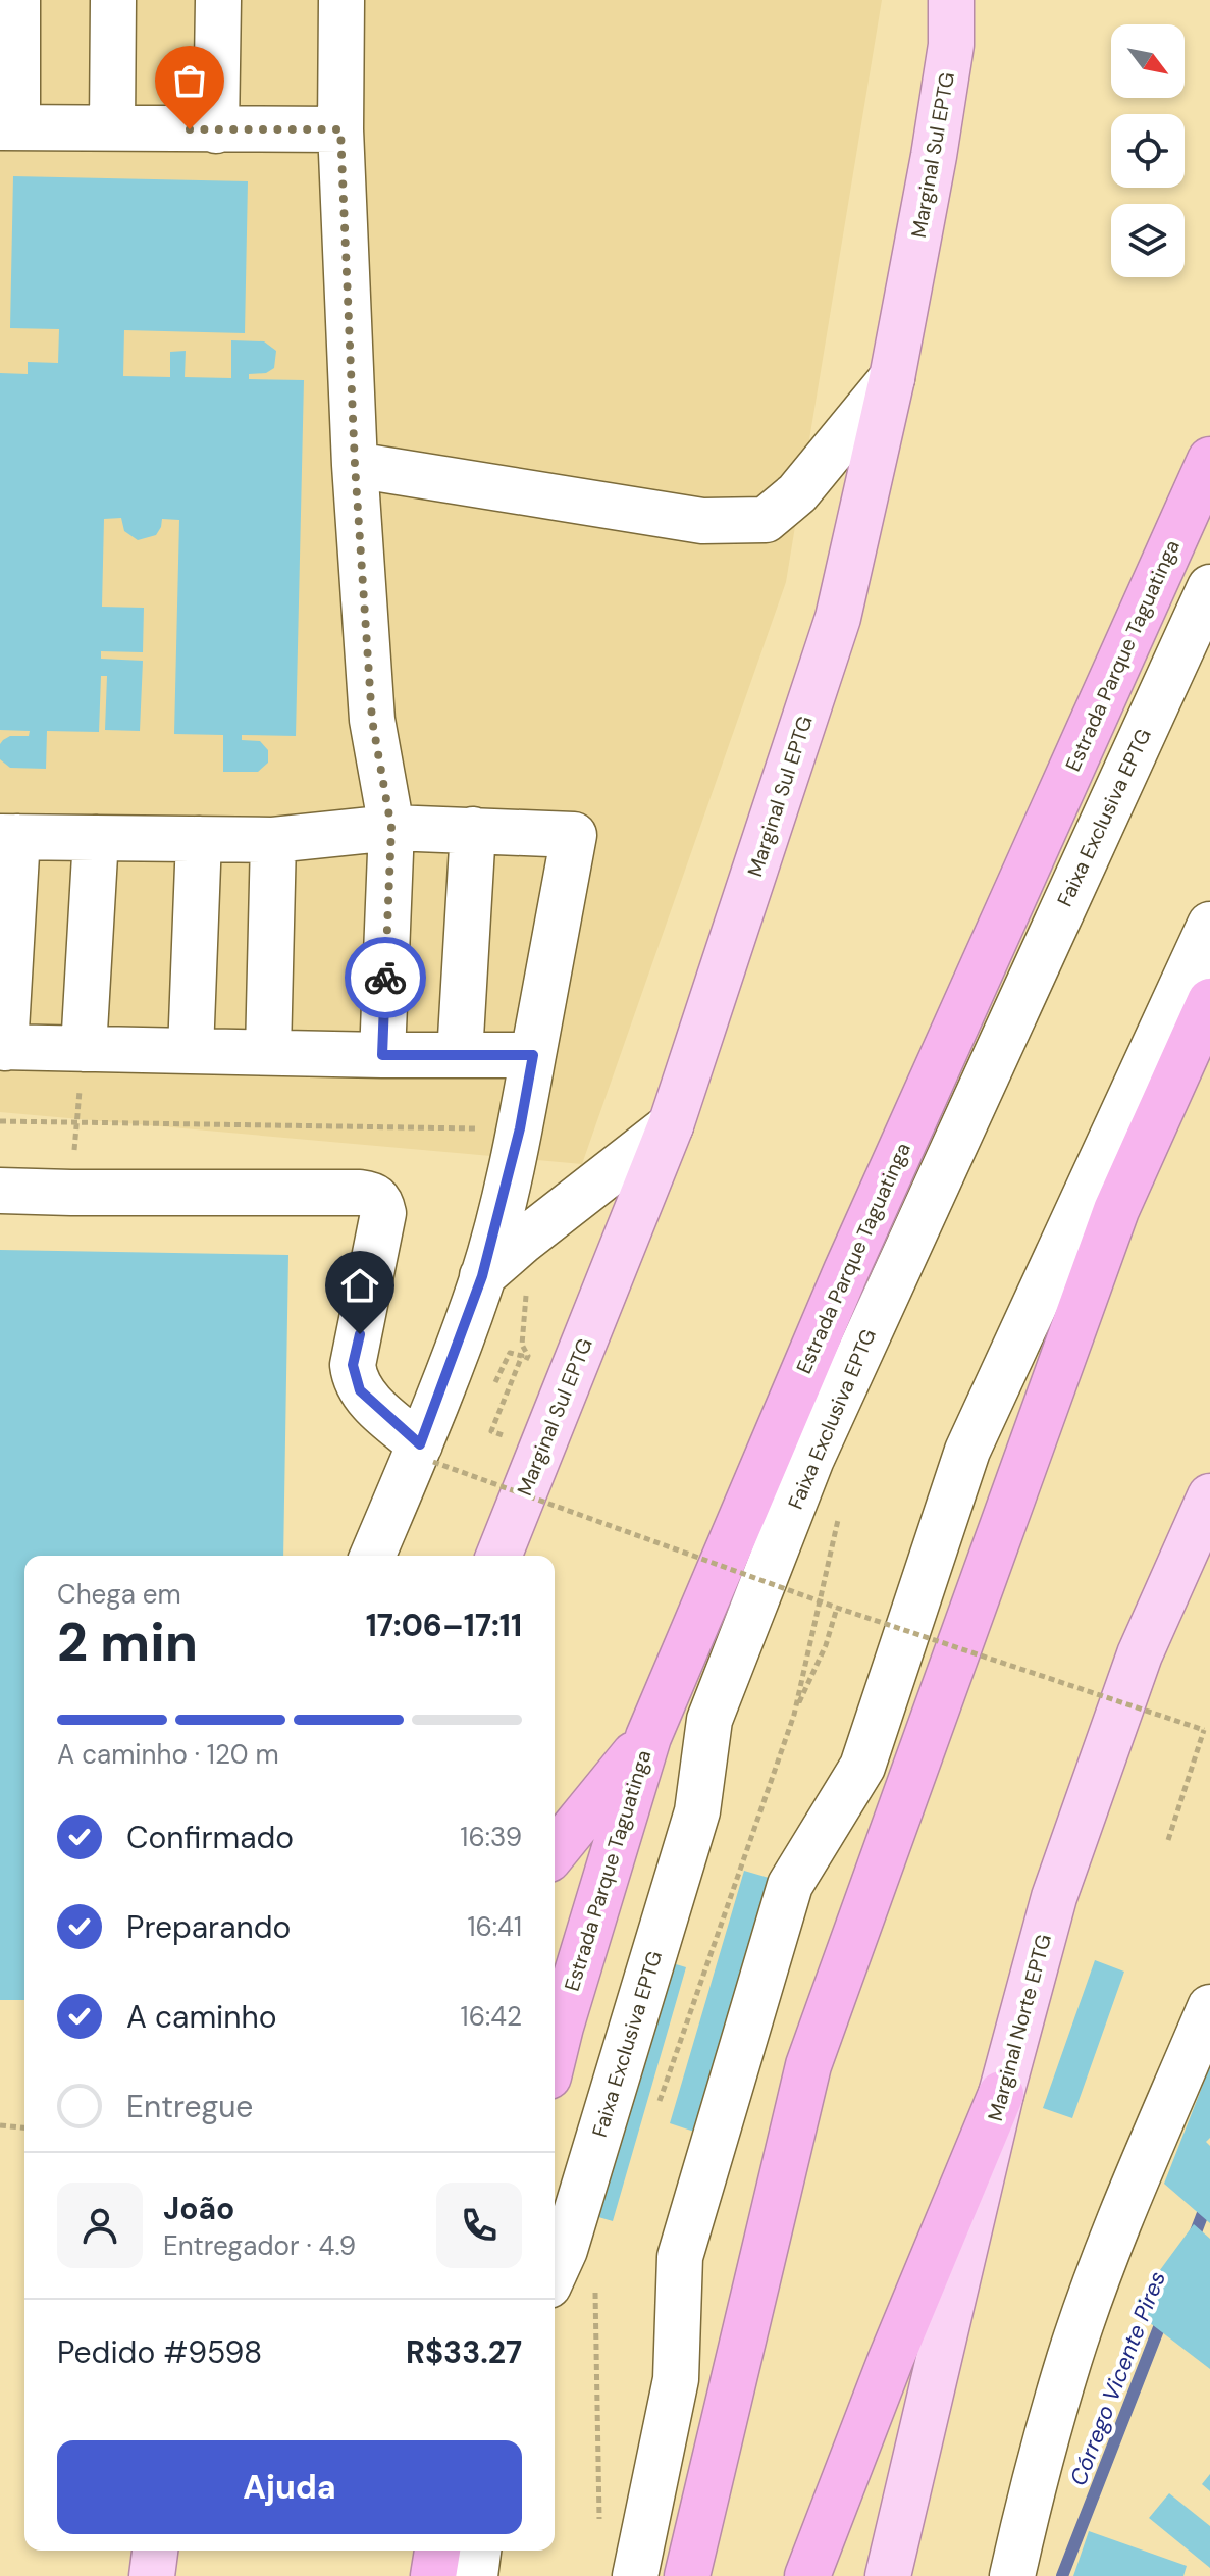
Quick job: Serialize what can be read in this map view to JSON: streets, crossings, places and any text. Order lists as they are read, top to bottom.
{
  "streets": {
    "highway": ["Estrada Parque Taguatinga"],
    "main road": ["Marginal Sul EPTG", "Marginal Norte EPTG"],
    "street": ["Faixa Exclusiva EPTG"]
  },
  "water": ["Córrego Vicente Pires"],
  "north": "bottom right",
  "page": {
    "heading": ["2 min", "Chega em", "17:06–17:11"],
    "panel": [
      "João",
      "Entregador · 4.9",
      "Pedido #9598",
      "R$33.27"
    ],
    "bar": "A caminho · 120 m",
    "list": [
      ["Confirmado", "16:39"],
      ["Preparando", "16:41"],
      ["A caminho", "16:42"],
      "Entregue"
    ],
    "buttons": "Ajuda"
  }
}
